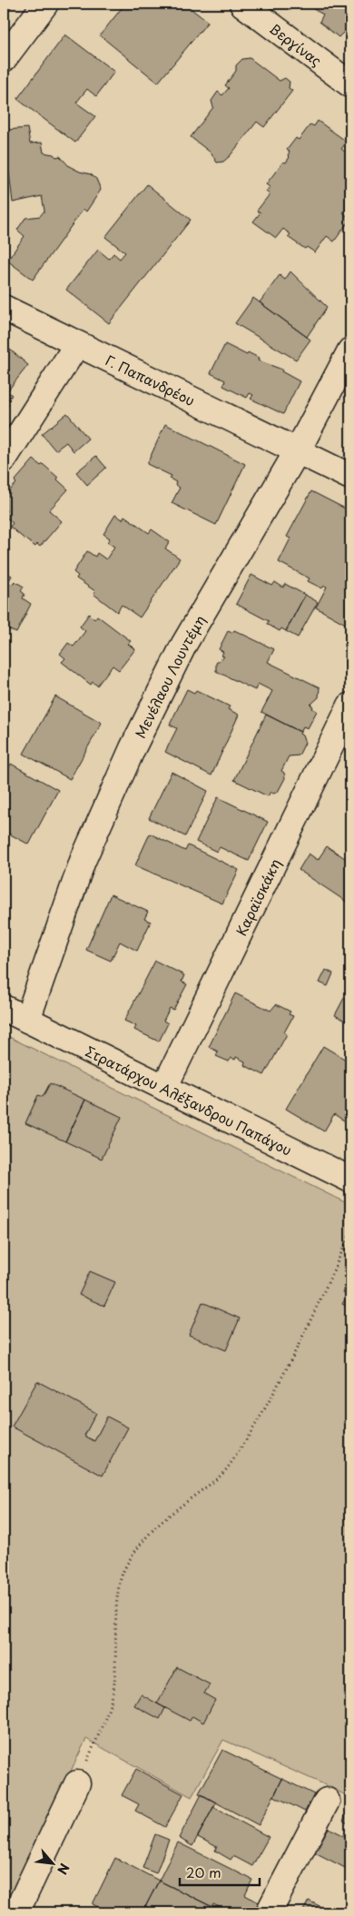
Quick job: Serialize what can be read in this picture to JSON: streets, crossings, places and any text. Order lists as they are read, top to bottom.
{
  "streets": {
    "street": [
      "Βεργίνας",
      "Γ. Παπανδρέου",
      "Μενέλαου Λουντέμη",
      "Καραϊσκάκη",
      "Στρατάρχου Αλέξανδρου Παπάγου"
    ]
  },
  "crossings": [
    ["Γ. Παπανδρέου", "Μενέλαου Λουντέμη"],
    ["Μενέλαου Λουντέμη", "Στρατάρχου Αλέξανδρου Παπάγου"],
    ["Καραϊσκάκη", "Στρατάρχου Αλέξανδρου Παπάγου"]
  ],
  "scale_bar": "20 m",
  "north": "bottom right"
}
